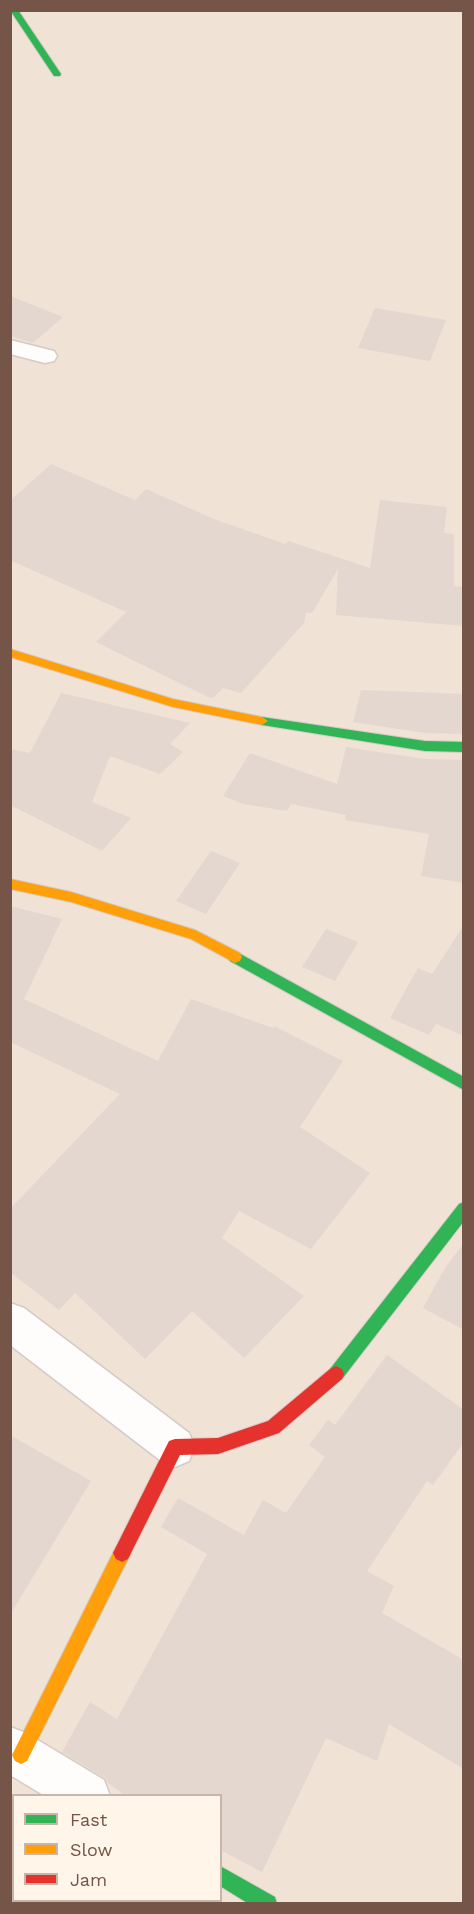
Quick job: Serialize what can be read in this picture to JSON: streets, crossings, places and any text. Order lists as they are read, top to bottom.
{
  "legend": ["Fast", "Slow", "Jam"]
}
